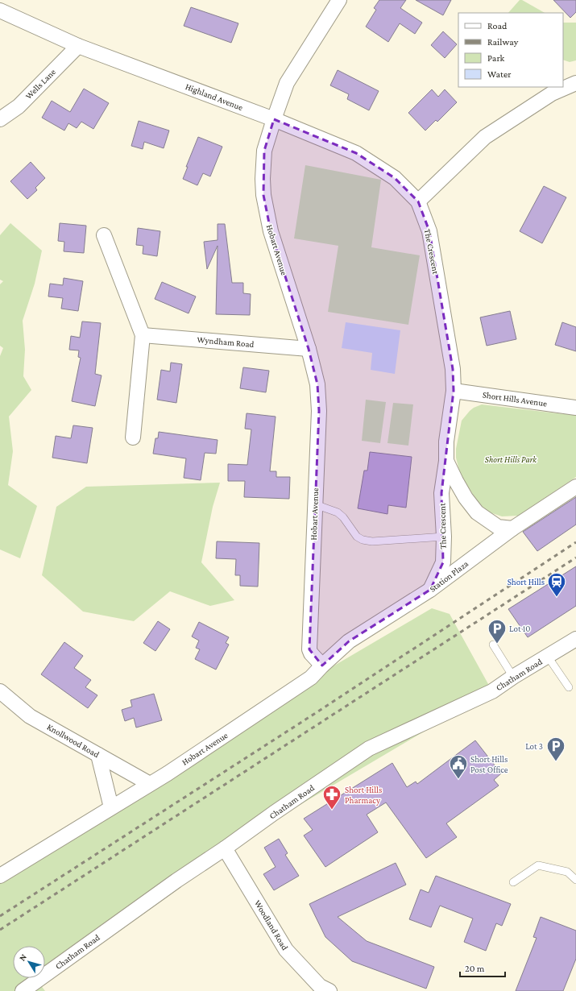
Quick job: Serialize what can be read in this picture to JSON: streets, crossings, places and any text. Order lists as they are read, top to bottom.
{
  "streets": {
    "street": [
      "Wells Lane",
      "Highland Avenue",
      "Hobart Avenue",
      "The Crescent",
      "Wyndham Road",
      "Short Hills Avenue",
      "Station Plaza",
      "Chatham Road",
      "Knollwood Road",
      "Woodland Road"
    ]
  },
  "crossings": [
    ["Wells Lane", "Highland Avenue"],
    ["Highland Avenue", "Hobart Avenue"],
    ["Highland Avenue", "The Crescent"],
    ["Hobart Avenue", "Wyndham Road"],
    ["Hobart Avenue", "Station Plaza"],
    ["Hobart Avenue", "Knollwood Road"],
    ["The Crescent", "Short Hills Avenue"],
    ["The Crescent", "Station Plaza"],
    ["Chatham Road", "Woodland Road"]
  ],
  "parks": ["Short Hills Park"],
  "places": {
    "station": ["Short Hills"],
    "parking": ["Lot 10", "Lot 3"],
    "public building": ["Short Hills Post Office"],
    "pharmacy": ["Short Hills Pharmacy"]
  },
  "legend": [
    "Road",
    "Railway",
    "Park",
    "Water"
  ],
  "scale_bar": "20 m",
  "north": "top left"
}
